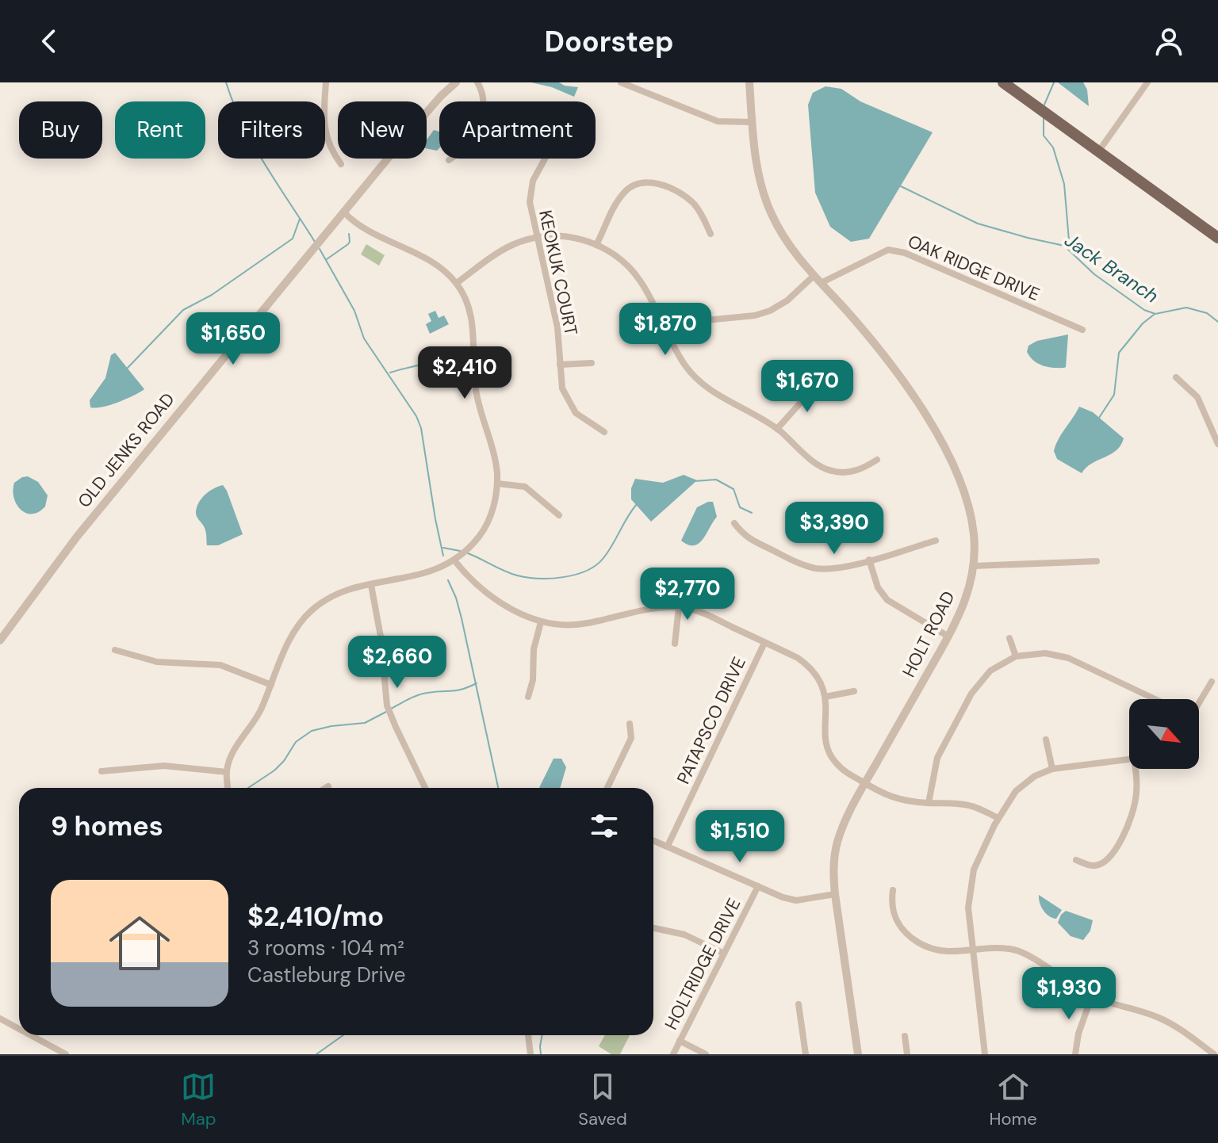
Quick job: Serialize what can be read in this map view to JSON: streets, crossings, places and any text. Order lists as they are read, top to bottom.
{
  "streets": {
    "street": [
      "OAK RIDGE DRIVE",
      "KEOKUK COURT",
      "OLD JENKS ROAD",
      "HOLT ROAD",
      "PATAPSCO DRIVE",
      "HOLTRIDGE DRIVE"
    ]
  },
  "crossings": [
    ["OAK RIDGE DRIVE", "HOLT ROAD"]
  ],
  "water": ["Jack Branch"],
  "north": "bottom right",
  "page": {
    "header": "Doorstep",
    "chip": [
      "Buy",
      "Rent",
      "Filters",
      "New",
      "Apartment"
    ],
    "price": [
      "$1,870",
      "$1,650",
      "$2,410",
      "$1,670",
      "$3,390",
      "$2,770",
      "$2,660",
      "$1,510",
      "$1,930"
    ],
    "heading": "9 homes",
    "list": [
      {
        "name": "$2,410/mo",
        "note": "3 rooms · 104 m² · Castleburg Drive"
      }
    ],
    "tabs": ["Map", "Saved", "Home"]
  }
}
